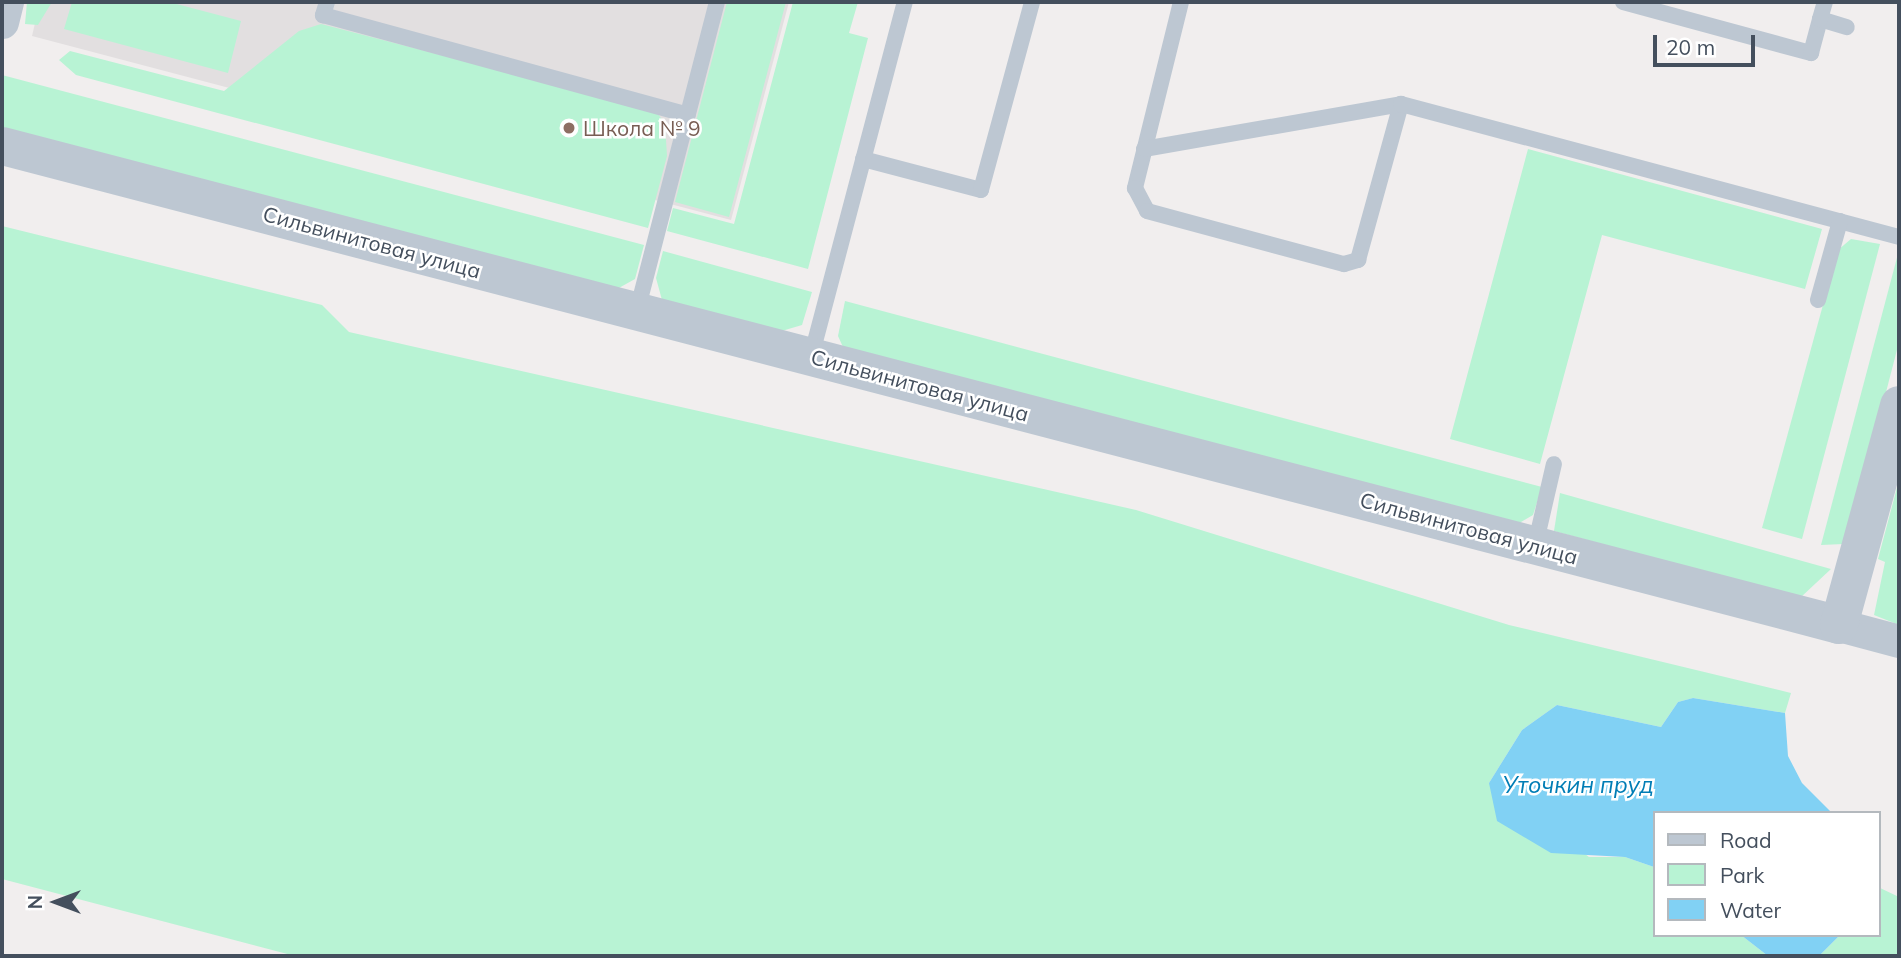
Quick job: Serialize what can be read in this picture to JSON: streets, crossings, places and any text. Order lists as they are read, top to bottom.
{
  "streets": {
    "street": ["Сильвинитовая улица"]
  },
  "water": ["Уточкин пруд"],
  "places": ["Школа № 9"],
  "legend": ["Road", "Park", "Water"],
  "scale_bar": "20 m",
  "north": "left"
}
